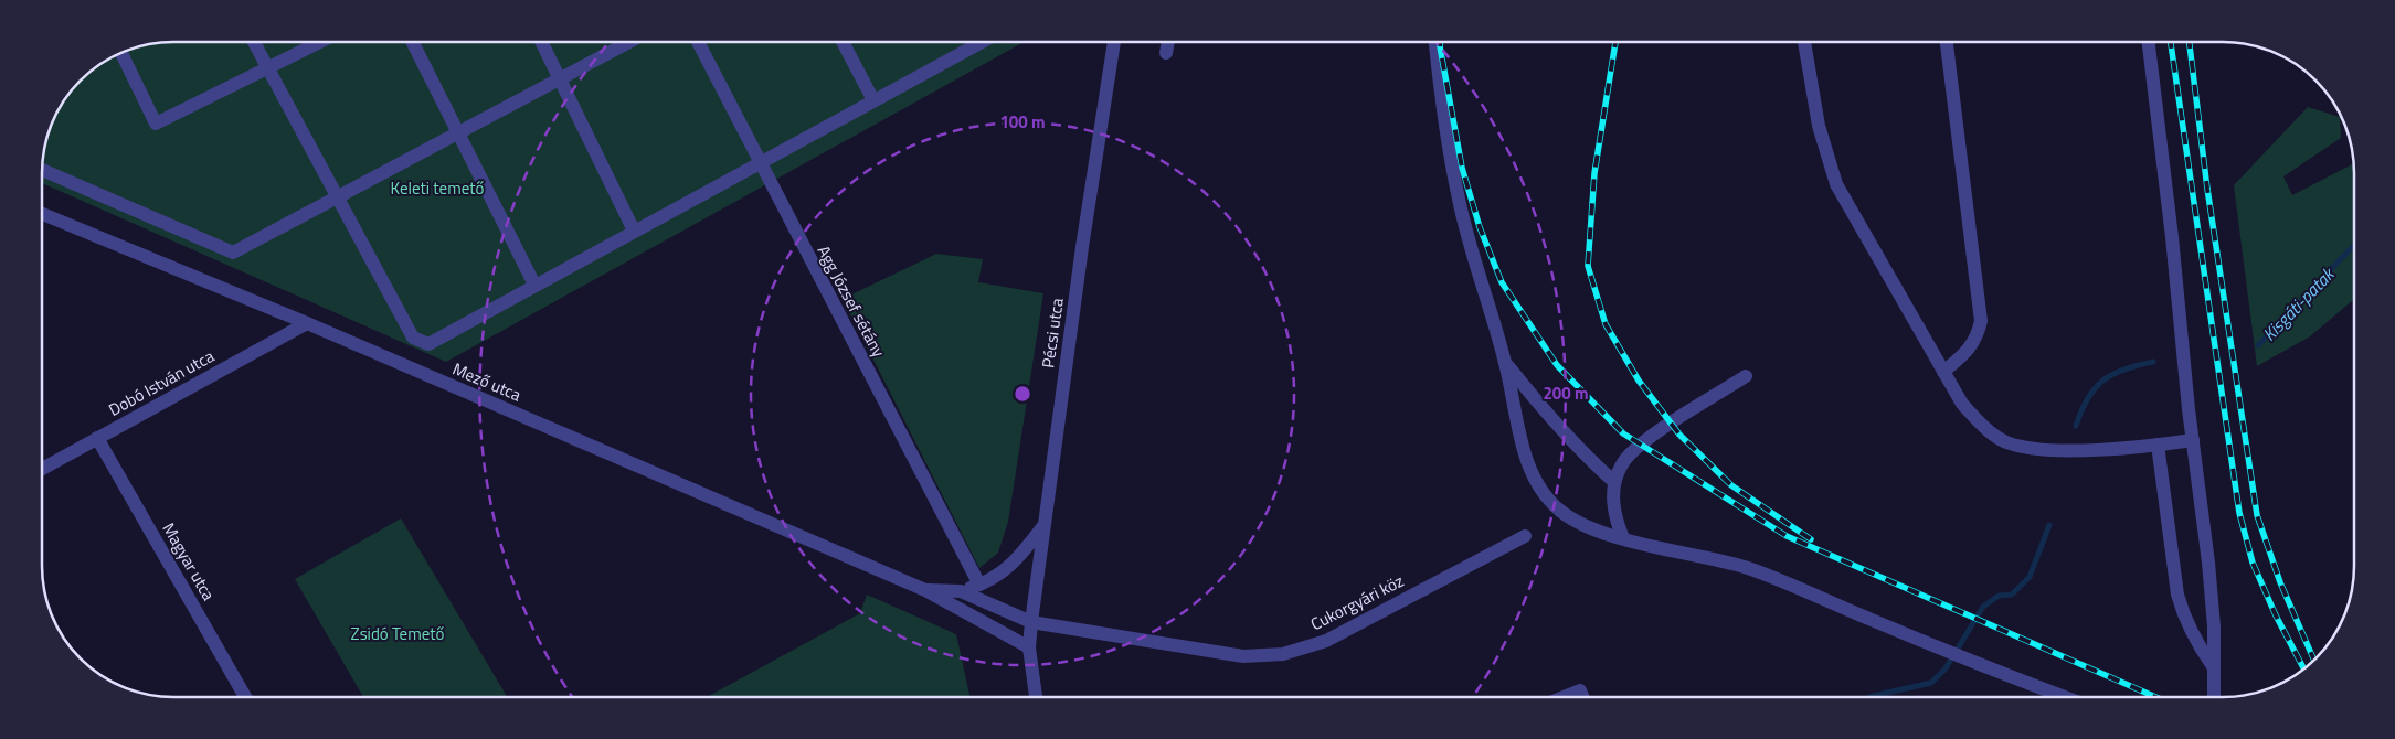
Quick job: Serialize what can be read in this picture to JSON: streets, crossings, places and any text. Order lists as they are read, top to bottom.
{
  "streets": {
    "street": [
      "Agg József sétány",
      "Pécsi utca",
      "Mező utca",
      "Dobó István utca",
      "Magyar utca",
      "Cukorgyári köz"
    ]
  },
  "crossings": [
    ["Pécsi utca", "Mező utca"],
    ["Pécsi utca", "Cukorgyári köz"],
    ["Mező utca", "Dobó István utca"],
    ["Dobó István utca", "Magyar utca"]
  ],
  "water": ["Kisgáti-patak"],
  "parks": ["Keleti temető", "Zsidó Temető"],
  "rings": ["100 m", "200 m"]
}
